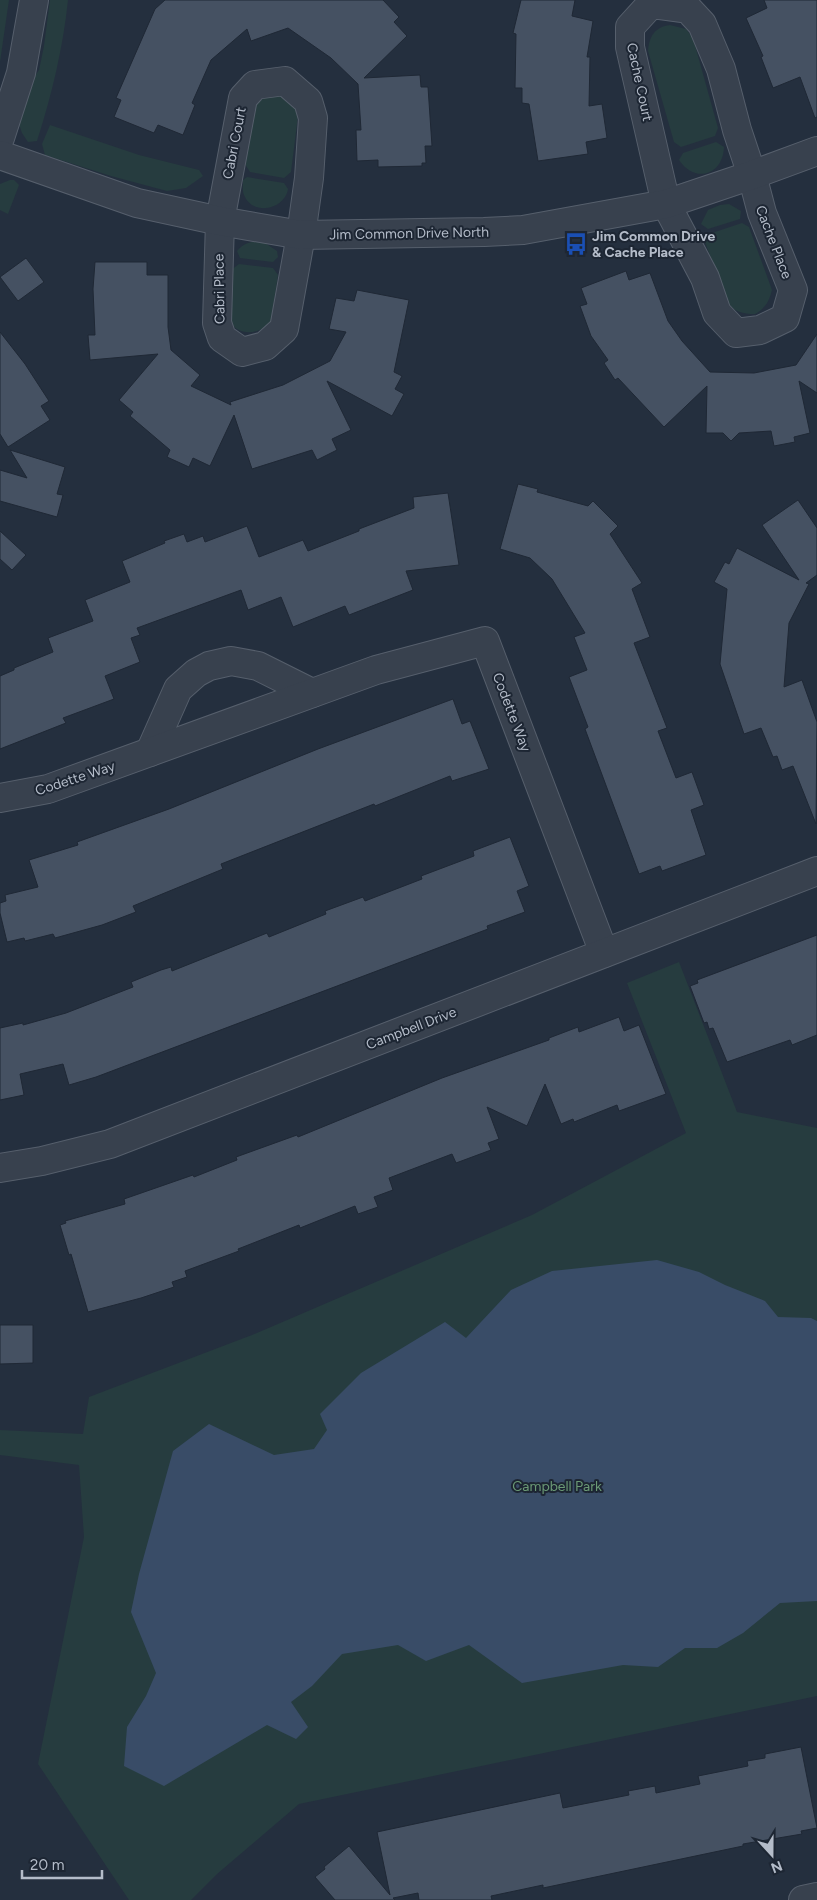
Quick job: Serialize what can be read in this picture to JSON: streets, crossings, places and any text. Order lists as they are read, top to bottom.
{
  "streets": {
    "street": [
      "Cache Court",
      "Cabri Court",
      "Jim Common Drive North",
      "Cache Place",
      "Cabri Place",
      "Codette Way",
      "Campbell Drive"
    ]
  },
  "crossings": [
    ["Cache Court", "Jim Common Drive North"],
    ["Cache Court", "Cache Place"],
    ["Cabri Court", "Jim Common Drive North"],
    ["Cabri Court", "Cabri Place"],
    ["Jim Common Drive North", "Cache Place"],
    ["Jim Common Drive North", "Cabri Place"],
    ["Codette Way", "Campbell Drive"]
  ],
  "parks": ["Campbell Park"],
  "places": {
    "bus stop": ["Jim Common Drive & Cache Place"]
  },
  "scale_bar": "20 m",
  "north": "bottom"
}
